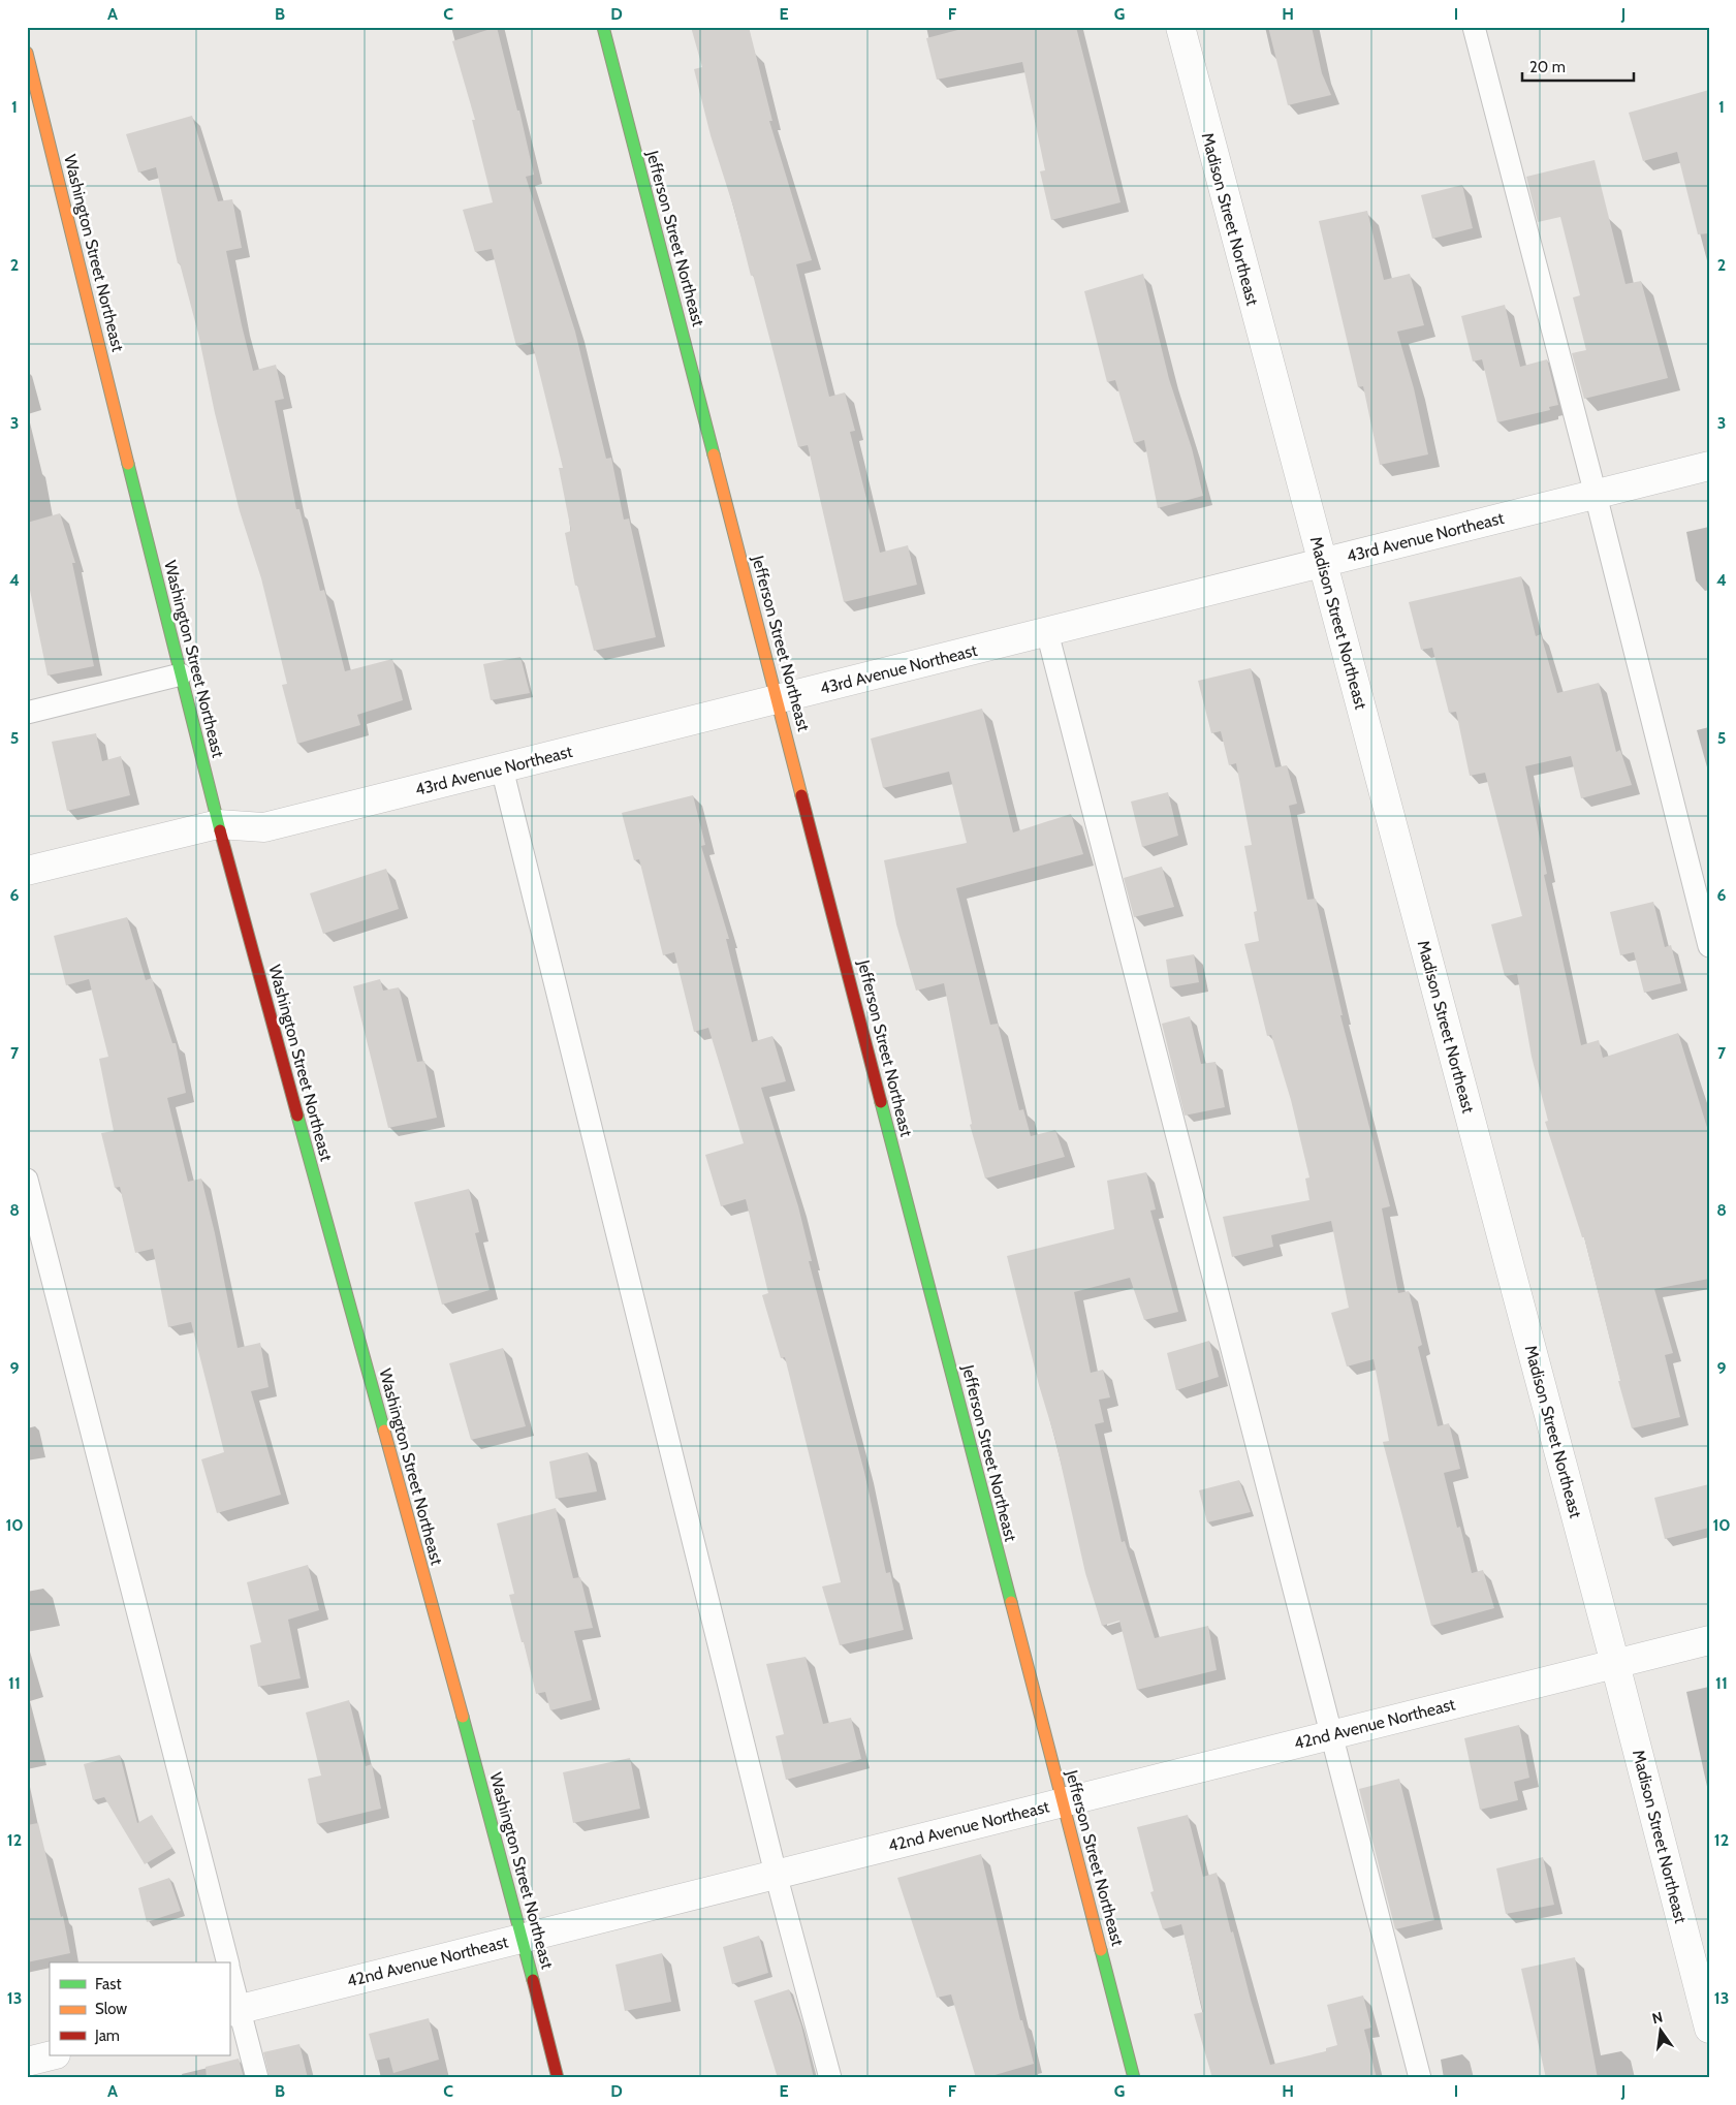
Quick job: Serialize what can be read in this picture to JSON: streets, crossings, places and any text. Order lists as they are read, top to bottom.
{
  "streets": {
    "street": [
      "Madison Street Northeast",
      "Jefferson Street Northeast",
      "Washington Street Northeast",
      "43rd Avenue Northeast",
      "42nd Avenue Northeast"
    ]
  },
  "crossings": [
    ["Madison Street Northeast", "43rd Avenue Northeast"],
    ["Madison Street Northeast", "42nd Avenue Northeast"],
    ["Jefferson Street Northeast", "43rd Avenue Northeast"],
    ["Jefferson Street Northeast", "42nd Avenue Northeast"],
    ["Washington Street Northeast", "43rd Avenue Northeast"],
    ["Washington Street Northeast", "42nd Avenue Northeast"]
  ],
  "legend": ["Fast", "Slow", "Jam"],
  "scale_bar": "20 m",
  "north": "top",
  "grid": {
    "columns": [
      "A",
      "B",
      "C",
      "D",
      "E",
      "F",
      "G",
      "H",
      "I",
      "J"
    ],
    "rows": [
      "1",
      "2",
      "3",
      "4",
      "5",
      "6",
      "7",
      "8",
      "9",
      "10",
      "11",
      "12",
      "13"
    ]
  }
}
